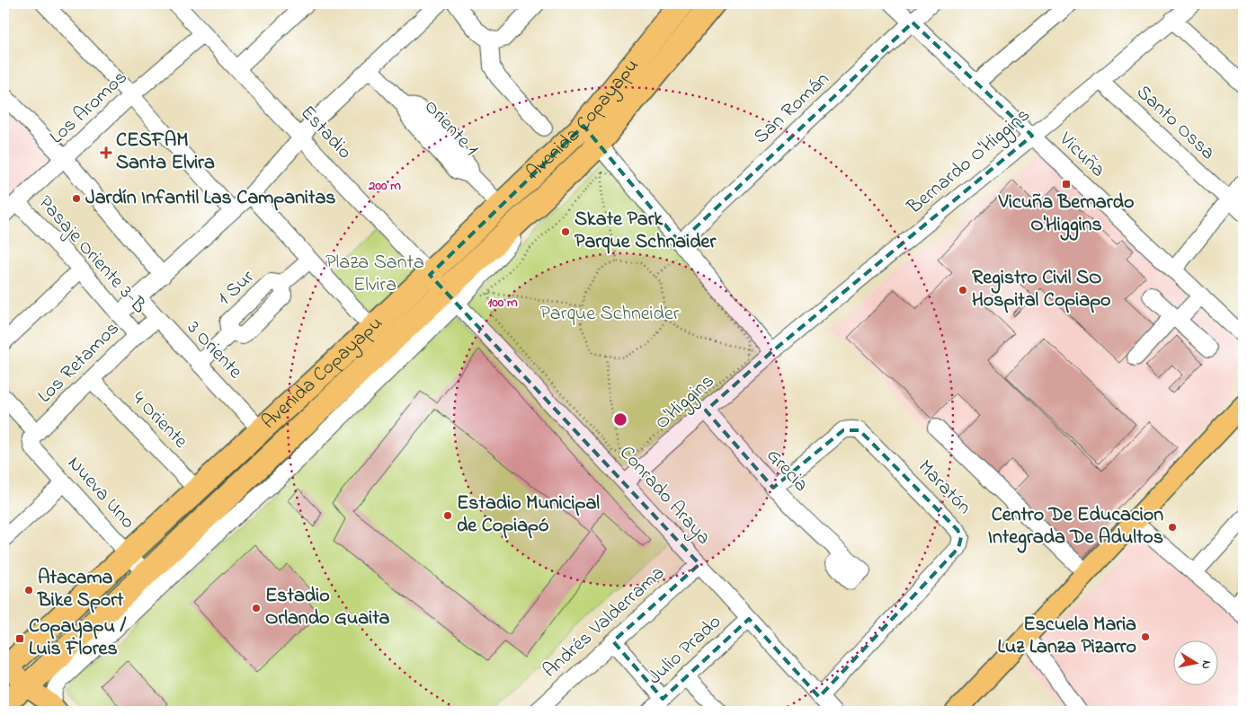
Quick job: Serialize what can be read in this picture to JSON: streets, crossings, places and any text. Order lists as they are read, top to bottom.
{
  "streets": {
    "highway": ["Avenida Copayapu"],
    "street": [
      "Los Aromos",
      "San Román",
      "Santo Ossa",
      "Oriente 1",
      "Estadio",
      "Vicuña",
      "Bernardo O'Higgins",
      "Pasaje Oriente 3-B",
      "1 Sur",
      "3 Oriente",
      "Los Retamos",
      "O'Higgins",
      "4 Oriente",
      "Grecia",
      "Maratón",
      "Nueva Uno",
      "Conrado Araya",
      "Andrés Valderrama",
      "Julio Prado"
    ]
  },
  "crossings": [
    ["Los Aromos", "Estadio"],
    ["Los Aromos", "Pasaje Oriente 3-B"],
    ["San Román", "Vicuña"],
    ["Avenida Copayapu", "Oriente 1"],
    ["Avenida Copayapu", "Estadio"],
    ["Avenida Copayapu", "3 Oriente"],
    ["Avenida Copayapu", "4 Oriente"],
    ["Avenida Copayapu", "Nueva Uno"],
    ["Avenida Copayapu", "Conrado Araya"],
    ["Santo Ossa", "Bernardo O'Higgins"],
    ["Oriente 1", "Los Retamos"],
    ["Estadio", "Los Retamos"],
    ["Estadio", "Conrado Araya"],
    ["Vicuña", "Bernardo O'Higgins"],
    ["Bernardo O'Higgins", "O'Higgins"],
    ["Pasaje Oriente 3-B", "Los Retamos"],
    ["1 Sur", "3 Oriente"],
    ["3 Oriente", "Los Retamos"],
    ["Los Retamos", "4 Oriente"],
    ["Los Retamos", "Nueva Uno"],
    ["O'Higgins", "Grecia"],
    ["O'Higgins", "Conrado Araya"],
    ["Grecia", "Maratón"],
    ["Maratón", "Conrado Araya"],
    ["Conrado Araya", "Andrés Valderrama"],
    ["Conrado Araya", "Julio Prado"]
  ],
  "parks": ["Plaza Santa Elvira", "Parque Schneider"],
  "places": {
    "health": ["CESFAM Santa Elvira"],
    "transit": ["Vicuña Bernardo O'Higgins", "Copayapu / Luis Flores"],
    "other": [
      "Jardín Infantil Las Campanitas",
      "Skate Park Parque Schnaider",
      "Registro Civil SO Hospital Copiapo",
      "Estadio Municipal de Copiapó",
      "Centro De Educacion Integrada De Adultos",
      "Atacama Bike Sport",
      "Estadio Orlando Guaita",
      "Escuela Maria Luz Lanza Pizarro"
    ]
  },
  "north": "right",
  "rings": ["200 m", "100 m"]
}
